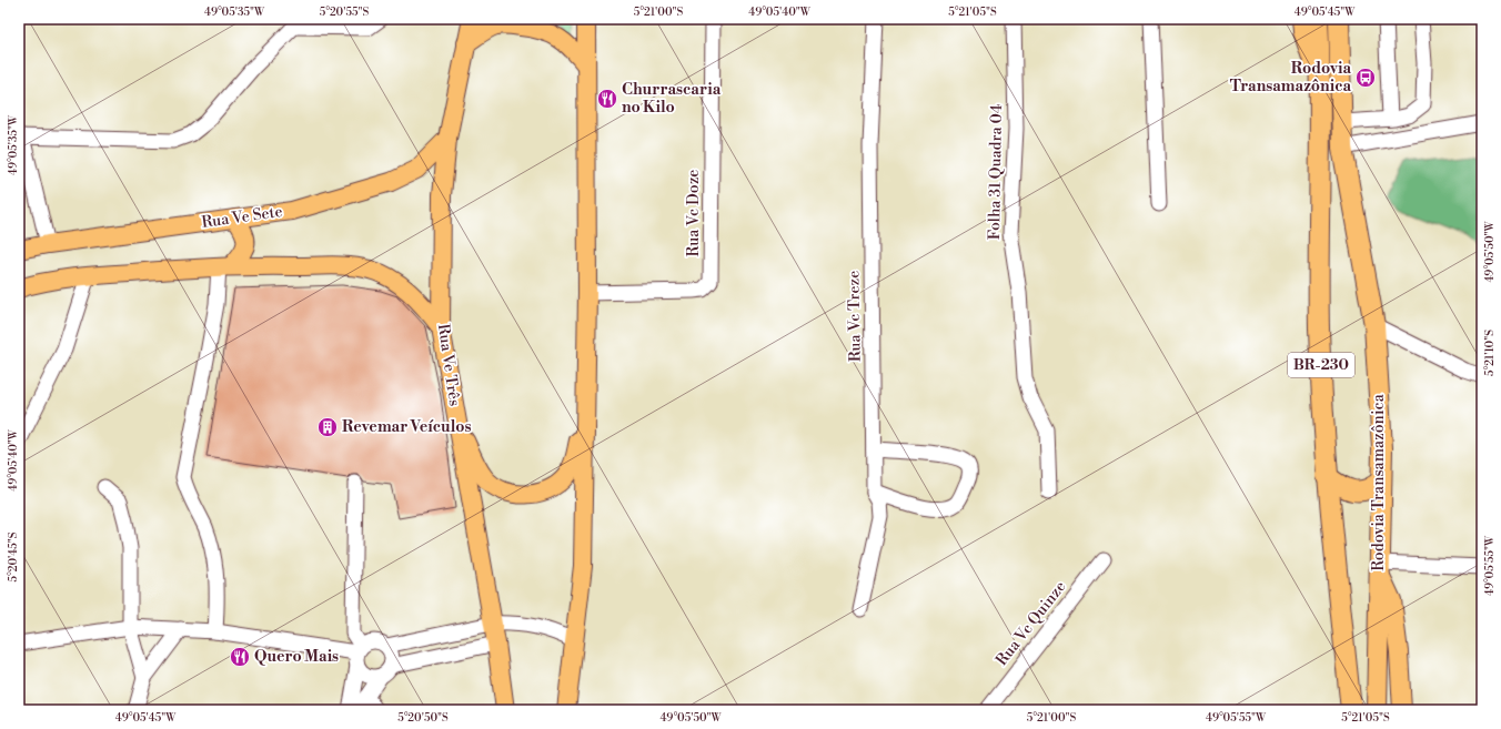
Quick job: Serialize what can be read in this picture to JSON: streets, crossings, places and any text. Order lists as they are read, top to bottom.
{
  "streets": {
    "highway": ["BR-230", "Rodovia Transamazônica"],
    "main road": ["Rua Ve Sete", "Rua Ve Três"],
    "street": [
      "Folha 31 Quadra 04",
      "Rua Vc Doze",
      "Rua Vc Treze",
      "Rua Vc Quinze"
    ]
  },
  "crossings": [
    ["Rua Ve Sete", "Rua Ve Três"]
  ],
  "places": {
    "bus stop": ["Rodovia Transamazônica"],
    "restaurant": ["Churrascaria no Kilo", "Quero Mais"],
    "building": ["Revemar Veículos"]
  },
  "coordinates": [
    "49°05'35\"W",
    "5°20'55\"S",
    "5°21'00\"S",
    "49°05'40\"W",
    "5°21'05\"S",
    "49°05'45\"W",
    "49°05'50\"W",
    "5°21'10\"S",
    "5°20'45\"S",
    "49°05'55\"W",
    "5°20'50\"S"
  ]
}
